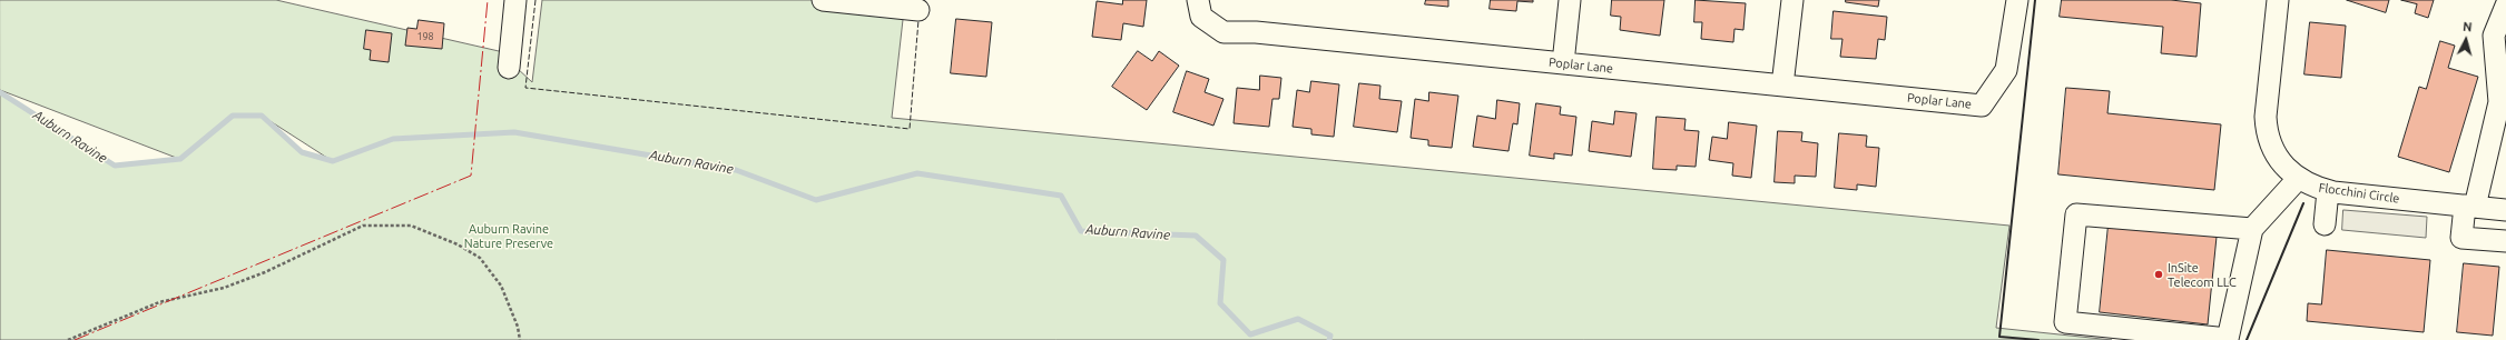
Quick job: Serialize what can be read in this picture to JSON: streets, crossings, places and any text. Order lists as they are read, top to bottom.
{
  "streets": {
    "street": ["Poplar Lane", "Flocchini Circle"]
  },
  "water": ["Auburn Ravine"],
  "parks": ["Auburn Ravine Nature Preserve"],
  "places": ["InSite Telecom LLC"],
  "house_numbers": ["198"],
  "north": "top"
}
